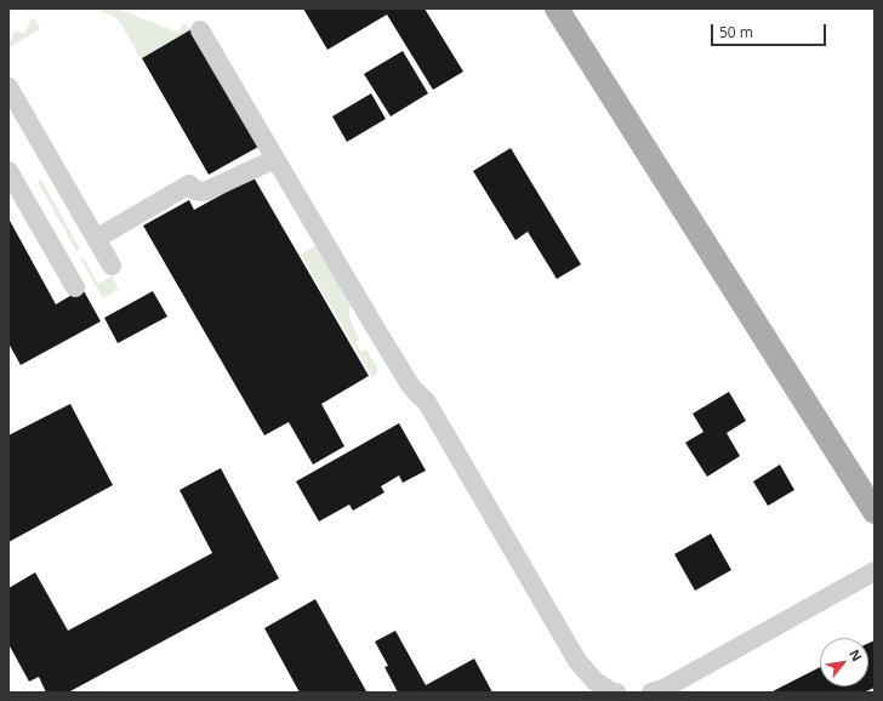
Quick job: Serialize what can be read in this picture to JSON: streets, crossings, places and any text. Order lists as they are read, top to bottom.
{
  "scale_bar": "50 m",
  "north": "top right"
}
